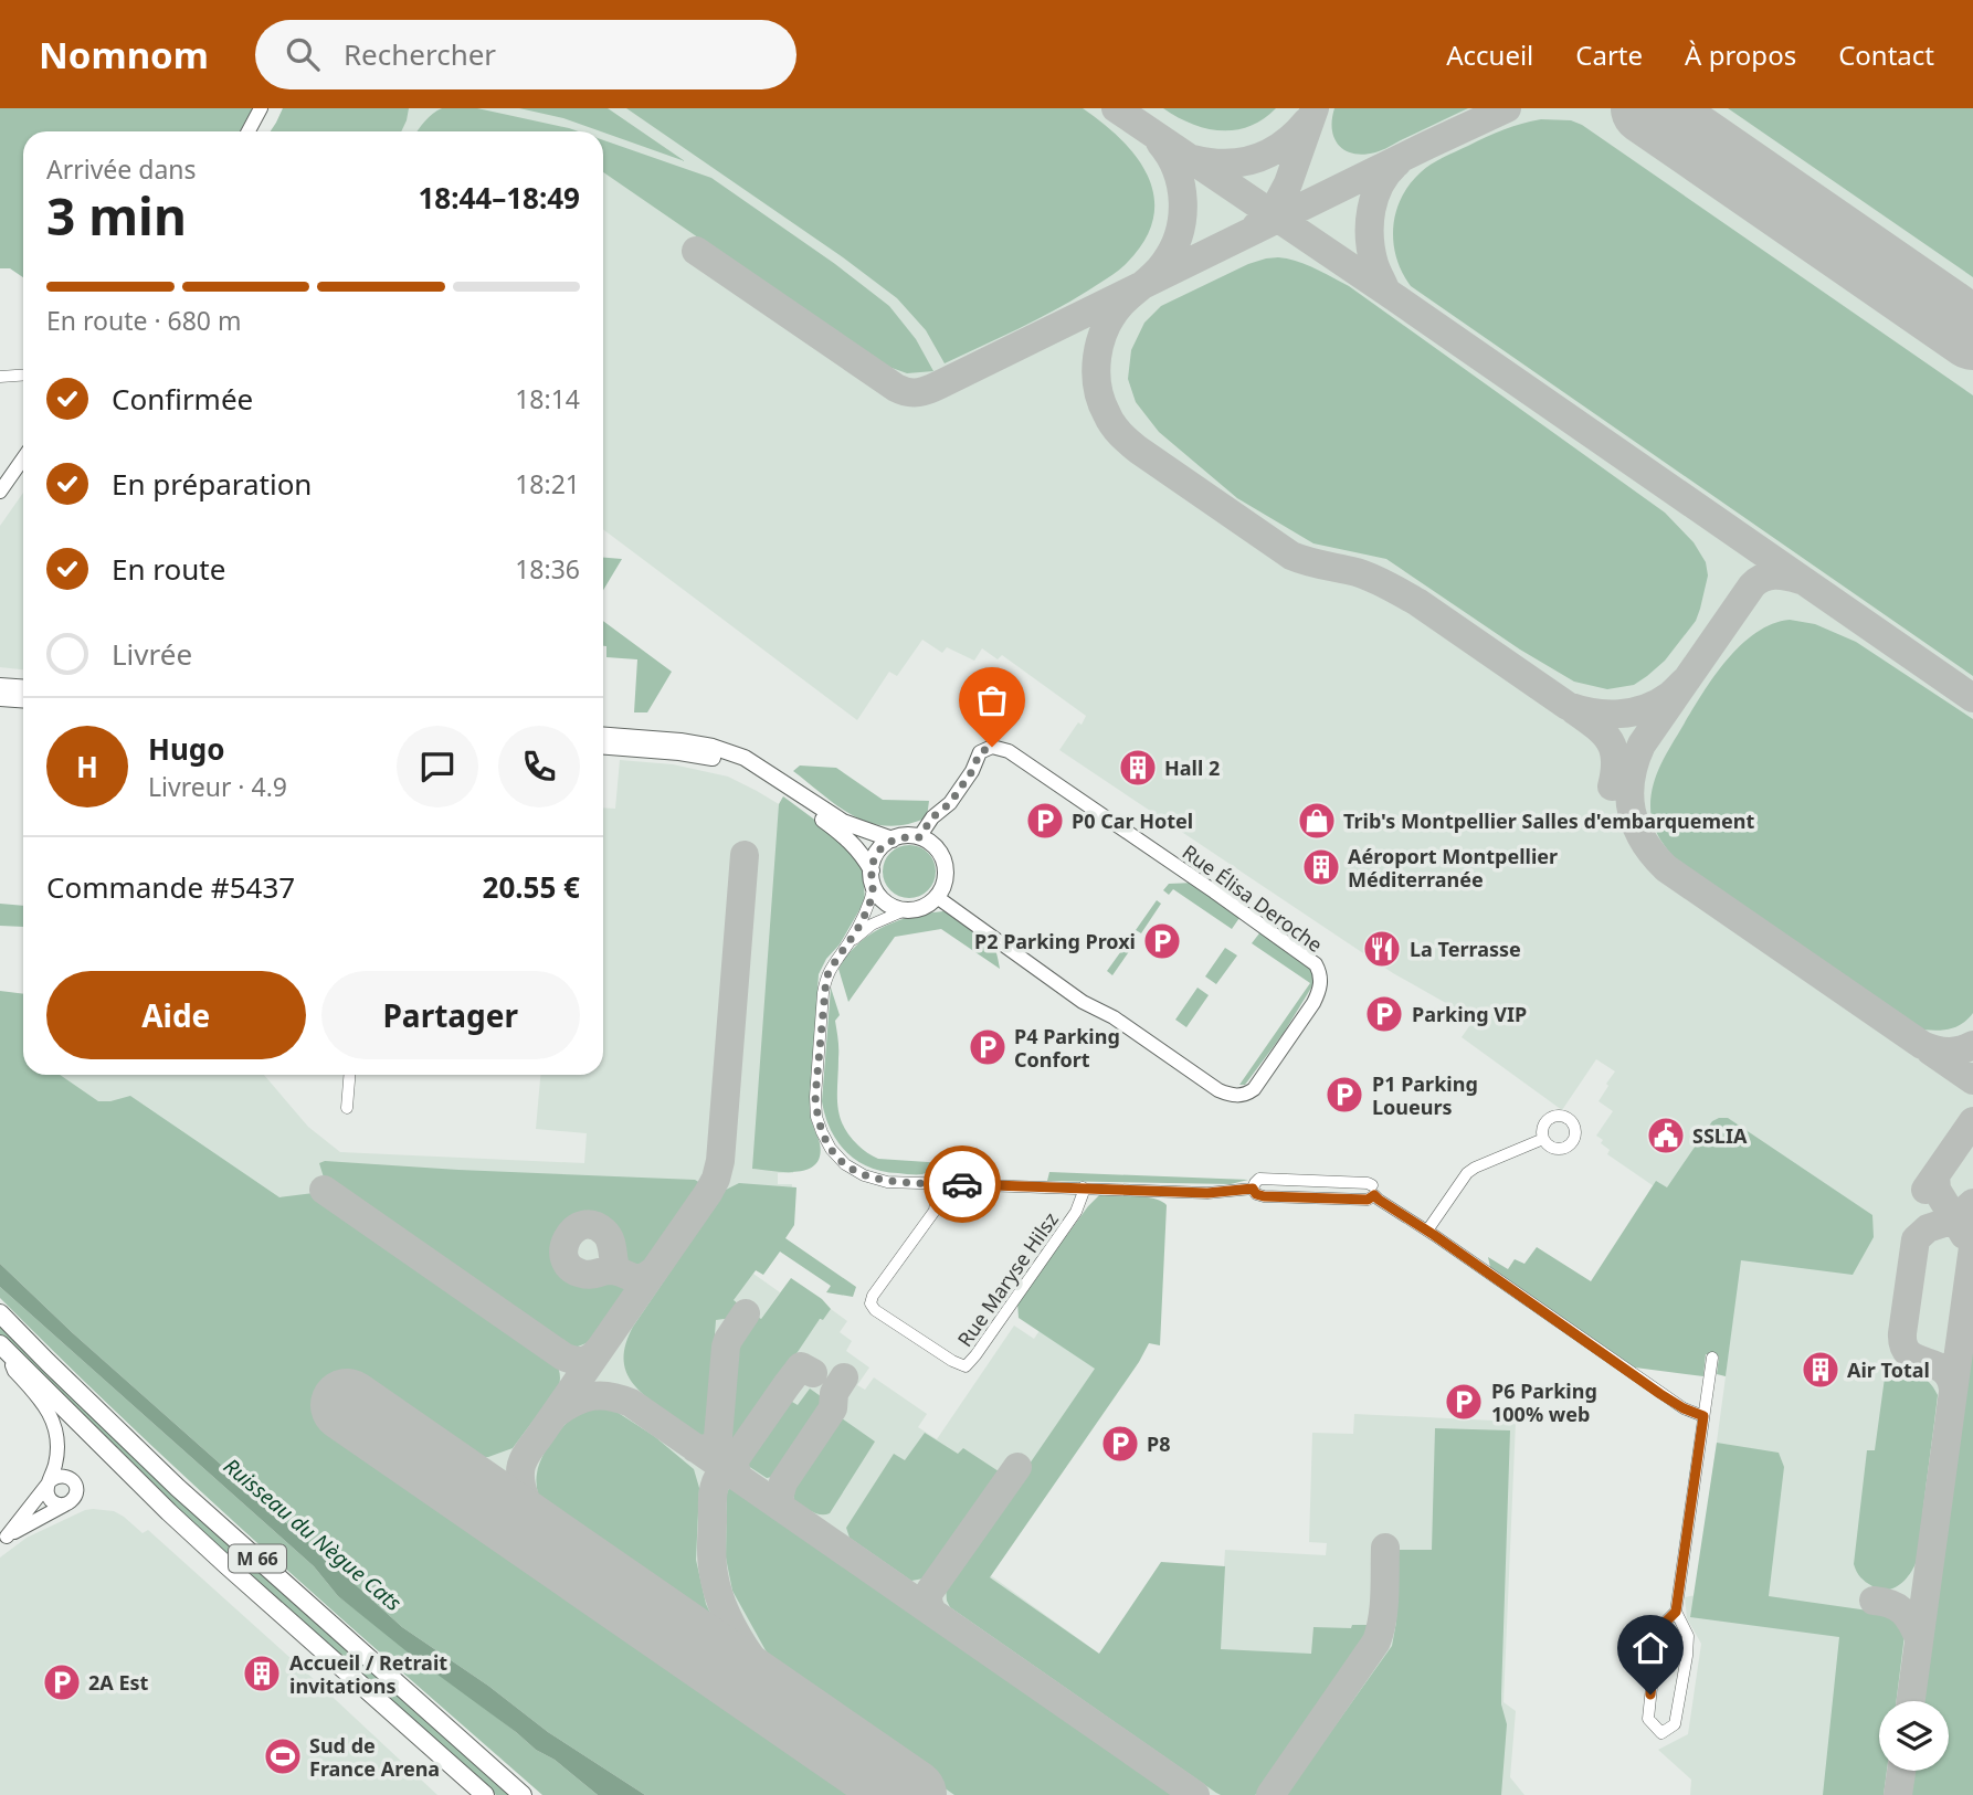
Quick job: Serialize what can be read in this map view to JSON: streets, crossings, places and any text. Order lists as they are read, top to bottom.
{
  "streets": {
    "highway": ["M 66"],
    "street": ["Rue Élisa Deroche", "Rue Maryse Hilsz"]
  },
  "water": ["Ruisseau du Nègue Cats"],
  "places": {
    "building": [
      "Hall 2",
      "Aéroport Montpellier Méditerranée",
      "Air Total",
      "Accueil / Retrait invitations"
    ],
    "parking": [
      "P0 Car Hotel",
      "P2 Parking Proxi",
      "Parking VIP",
      "P4 Parking Confort",
      "P1 Parking Loueurs",
      "P6 Parking 100% web",
      "P8",
      "2A Est"
    ],
    "shop": ["Trib's Montpellier Salles d'embarquement"],
    "restaurant": ["La Terrasse"],
    "public building": ["SSLIA"],
    "sports": ["Sud de France Arena"]
  },
  "page": {
    "header": "Nomnom",
    "search": "Rechercher",
    "nav": [
      "Accueil",
      "Carte",
      "À propos",
      "Contact"
    ],
    "heading": ["3 min", "Arrivée dans", "18:44–18:49"],
    "panel": [
      "Hugo",
      "Livreur · 4.9",
      "Commande #5437",
      "20.55 €"
    ],
    "bar": "En route · 680 m",
    "list": [
      ["Confirmée", "18:14"],
      ["En préparation", "18:21"],
      ["En route", "18:36"],
      "Livrée"
    ],
    "round": "H",
    "buttons": ["Aide", "Partager"]
  }
}
